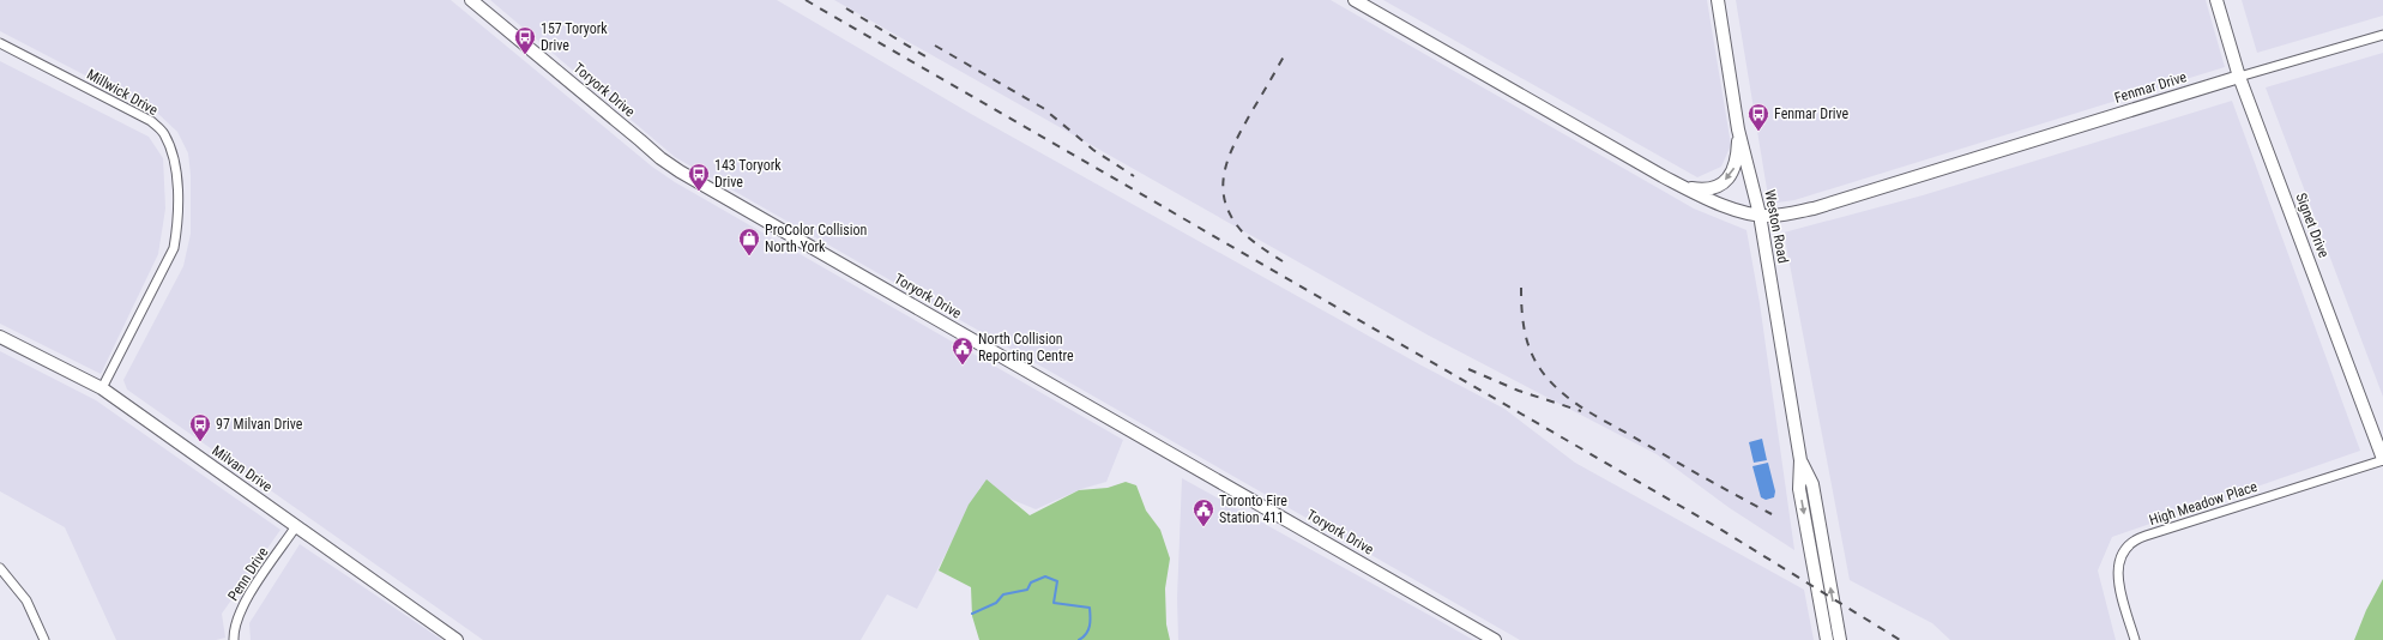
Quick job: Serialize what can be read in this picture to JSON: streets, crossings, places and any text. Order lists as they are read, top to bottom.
{
  "streets": {
    "street": [
      "Fenmar Drive",
      "Toryork Drive",
      "Millwick Drive",
      "Signet Drive",
      "Weston Road",
      "Milvan Drive",
      "High Meadow Place",
      "Penn Drive"
    ]
  },
  "crossings": [
    ["Fenmar Drive", "Signet Drive"],
    ["Fenmar Drive", "Weston Road"],
    ["Millwick Drive", "Milvan Drive"],
    ["Signet Drive", "High Meadow Place"],
    ["Milvan Drive", "Penn Drive"]
  ],
  "places": {
    "bus stop": [
      "157 Toryork Drive",
      "Fenmar Drive",
      "143 Toryork Drive",
      "97 Milvan Drive"
    ],
    "shop": ["ProColor Collision North York"],
    "public building": ["North Collision Reporting Centre", "Toronto Fire Station 411"]
  }
}
